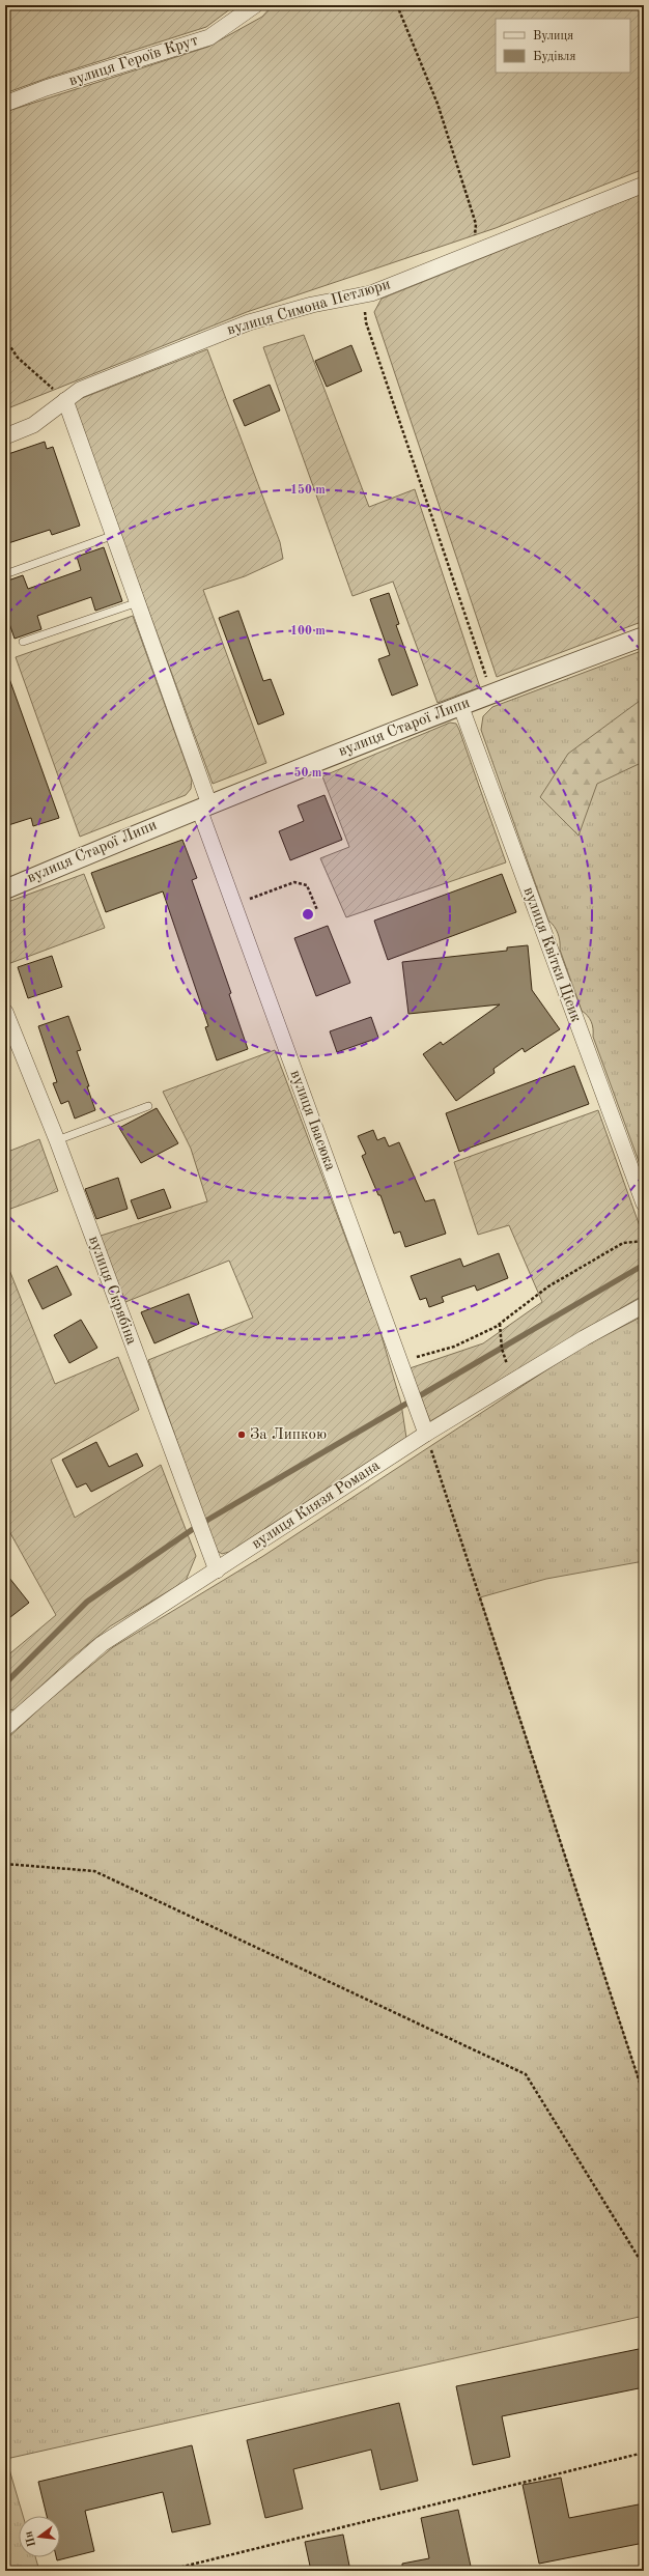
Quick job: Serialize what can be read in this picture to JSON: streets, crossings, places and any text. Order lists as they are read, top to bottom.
{
  "streets": {
    "street": [
      "вулиця Героїв Крут",
      "вулиця Симона Петлюри",
      "вулиця Старої Липи",
      "вулиця Квітки Цісик",
      "вулиця Івасюка",
      "вулиця Скрябіна",
      "вулиця Князя Романа"
    ]
  },
  "crossings": [
    ["вулиця Симона Петлюри", "вулиця Івасюка"],
    ["вулиця Старої Липи", "вулиця Квітки Цісик"],
    ["вулиця Старої Липи", "вулиця Івасюка"],
    ["вулиця Івасюка", "вулиця Князя Романа"],
    ["вулиця Скрябіна", "вулиця Князя Романа"]
  ],
  "places": ["За Липкою"],
  "legend": ["Вулиця", "Будівля"],
  "north": "left",
  "rings": ["150 m", "100 m", "50 m"]
}
